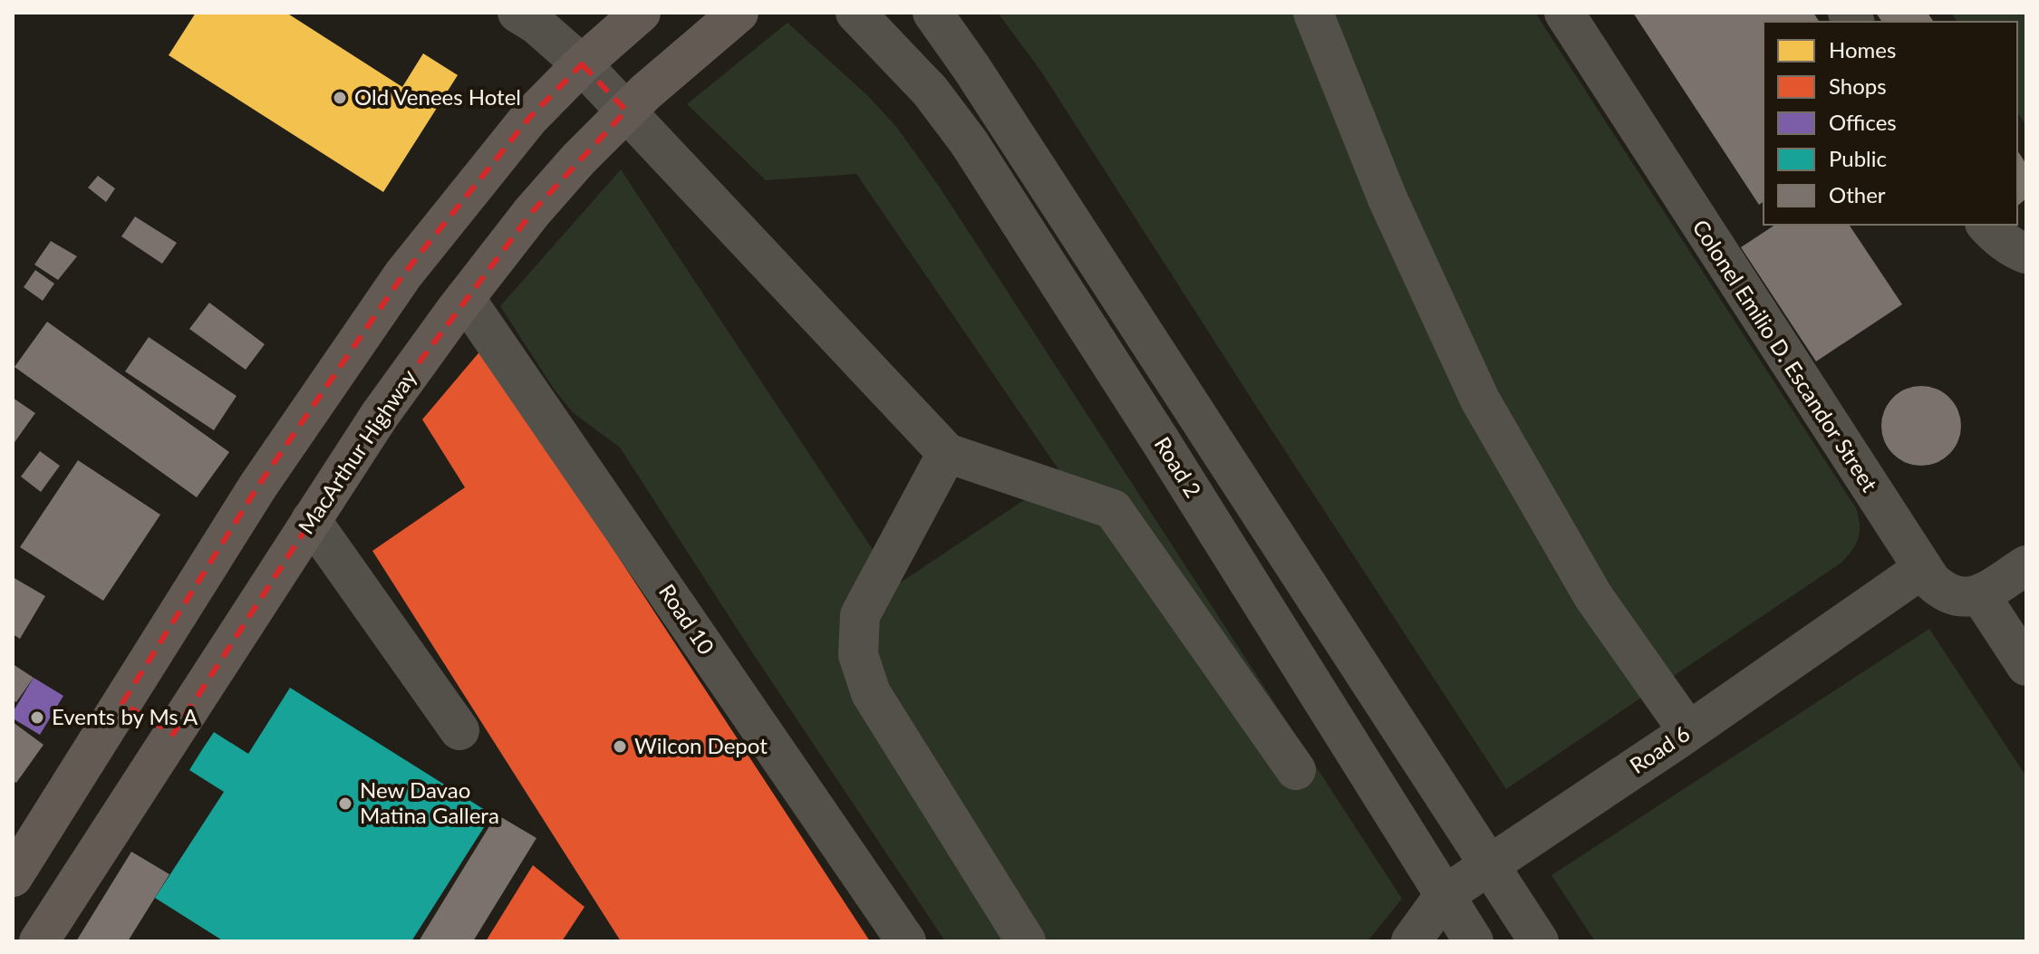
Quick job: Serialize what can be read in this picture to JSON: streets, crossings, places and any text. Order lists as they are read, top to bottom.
{
  "streets": {
    "main road": ["MacArthur Highway"],
    "street": [
      "Colonel Emilio D. Escandor Street",
      "Road 2",
      "Road 10",
      "Road 6"
    ]
  },
  "crossings": [
    ["Colonel Emilio D. Escandor Street", "Road 6"],
    ["MacArthur Highway", "Road 10"],
    ["Road 2", "Road 6"]
  ],
  "places": [
    "Old Venees Hotel",
    "Events by Ms A",
    "Wilcon Depot",
    "New Davao Matina Gallera"
  ],
  "legend": [
    "Homes",
    "Shops",
    "Offices",
    "Public",
    "Other"
  ]
}
